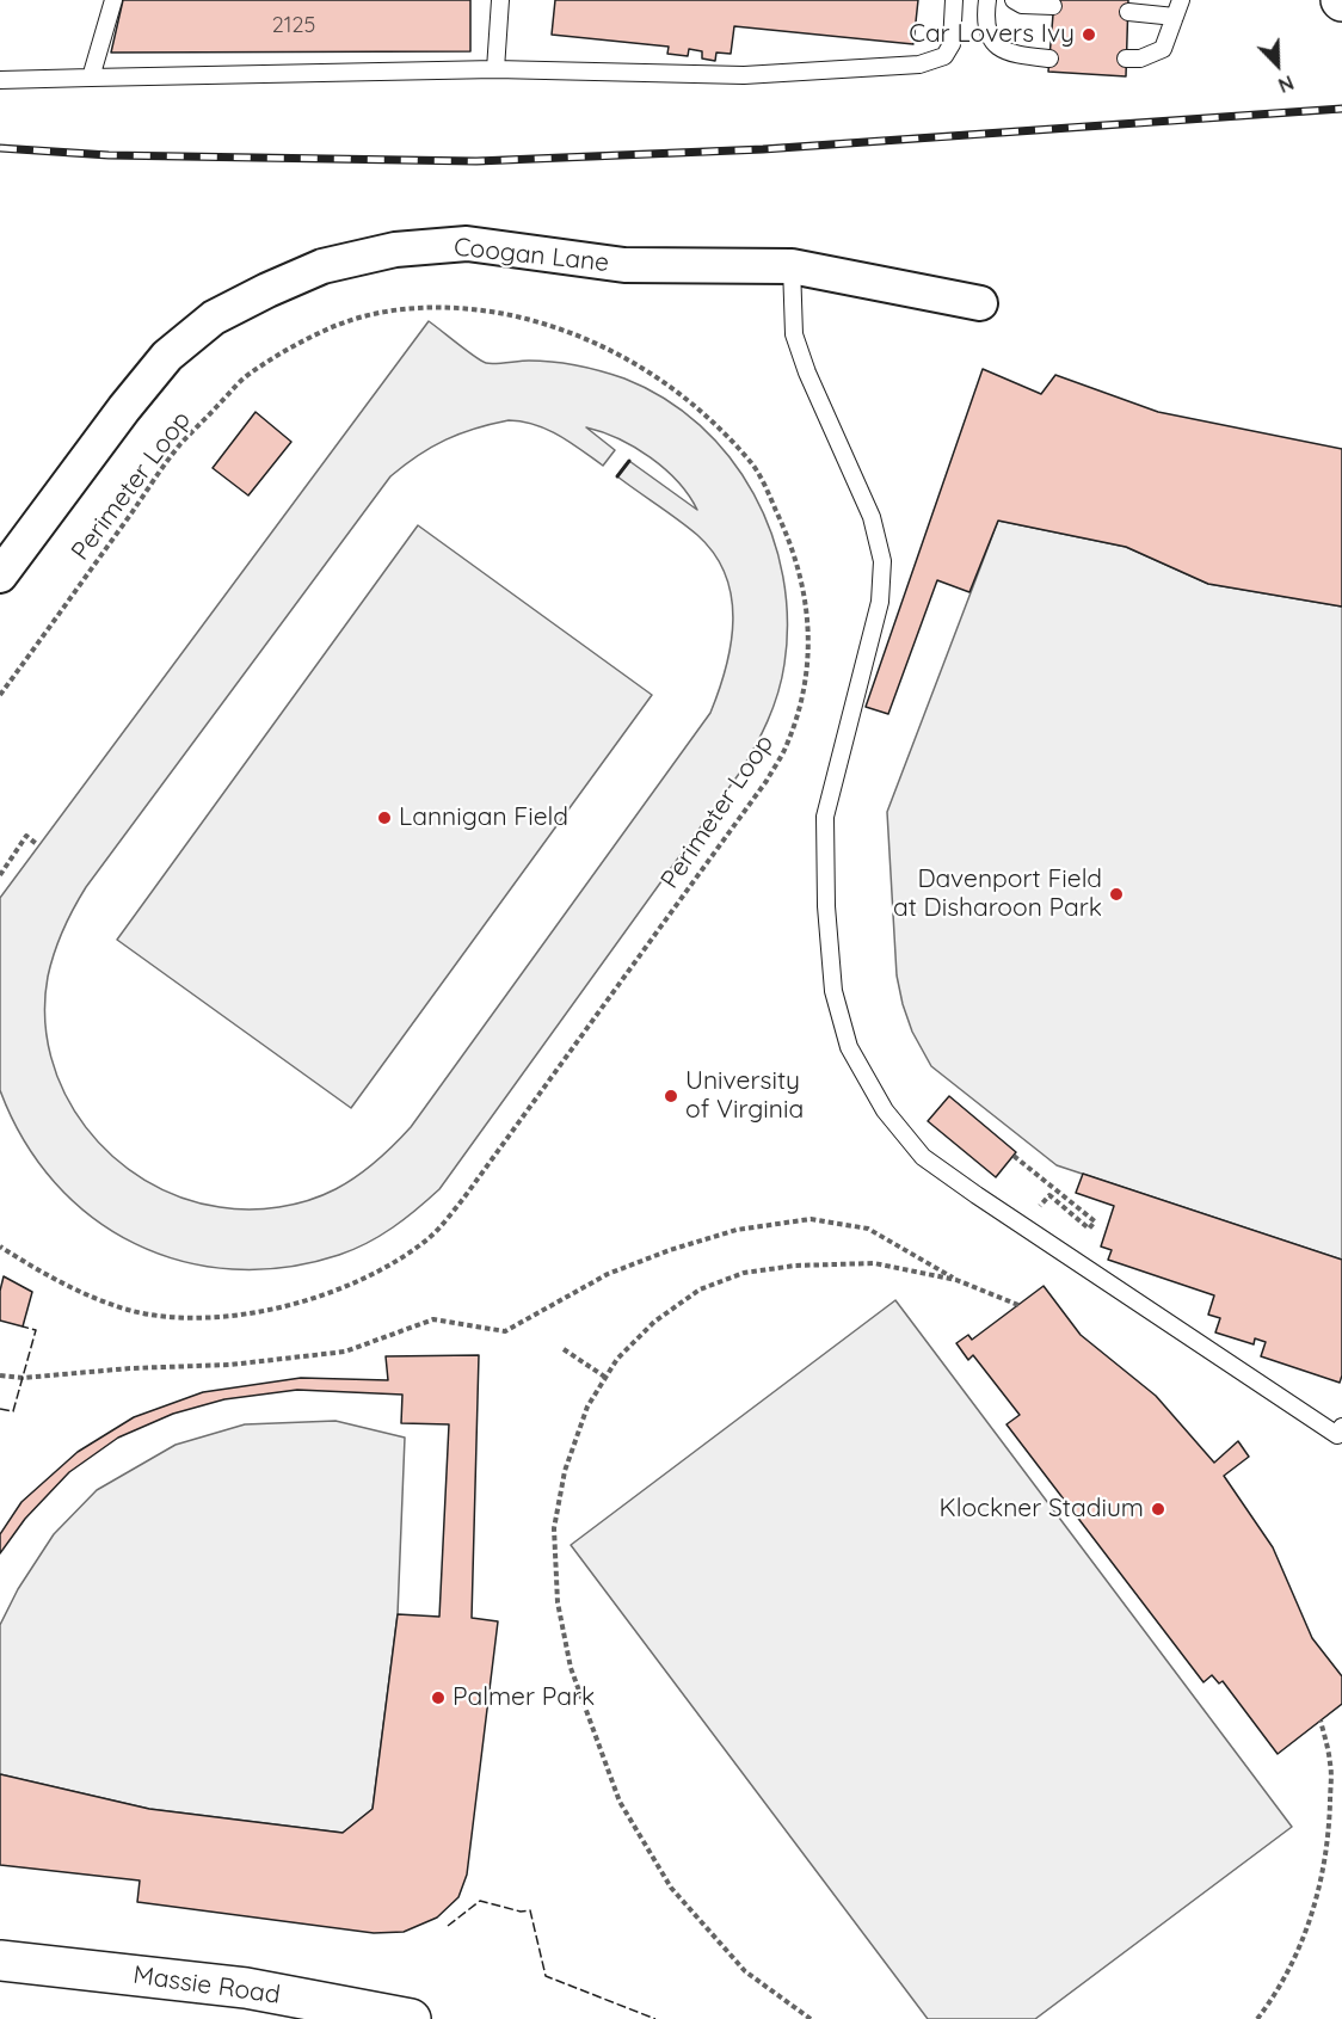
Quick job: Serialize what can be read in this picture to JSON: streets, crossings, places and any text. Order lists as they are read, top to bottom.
{
  "streets": {
    "street": ["Coogan Lane", "Massie Road"],
    "path": ["Perimeter Loop"]
  },
  "places": [
    "Car Lovers Ivy",
    "Lannigan Field",
    "Davenport Field at Disharoon Park",
    "University of Virginia",
    "Klockner Stadium",
    "Palmer Park"
  ],
  "house_numbers": ["2125"],
  "north": "bottom right"
}
